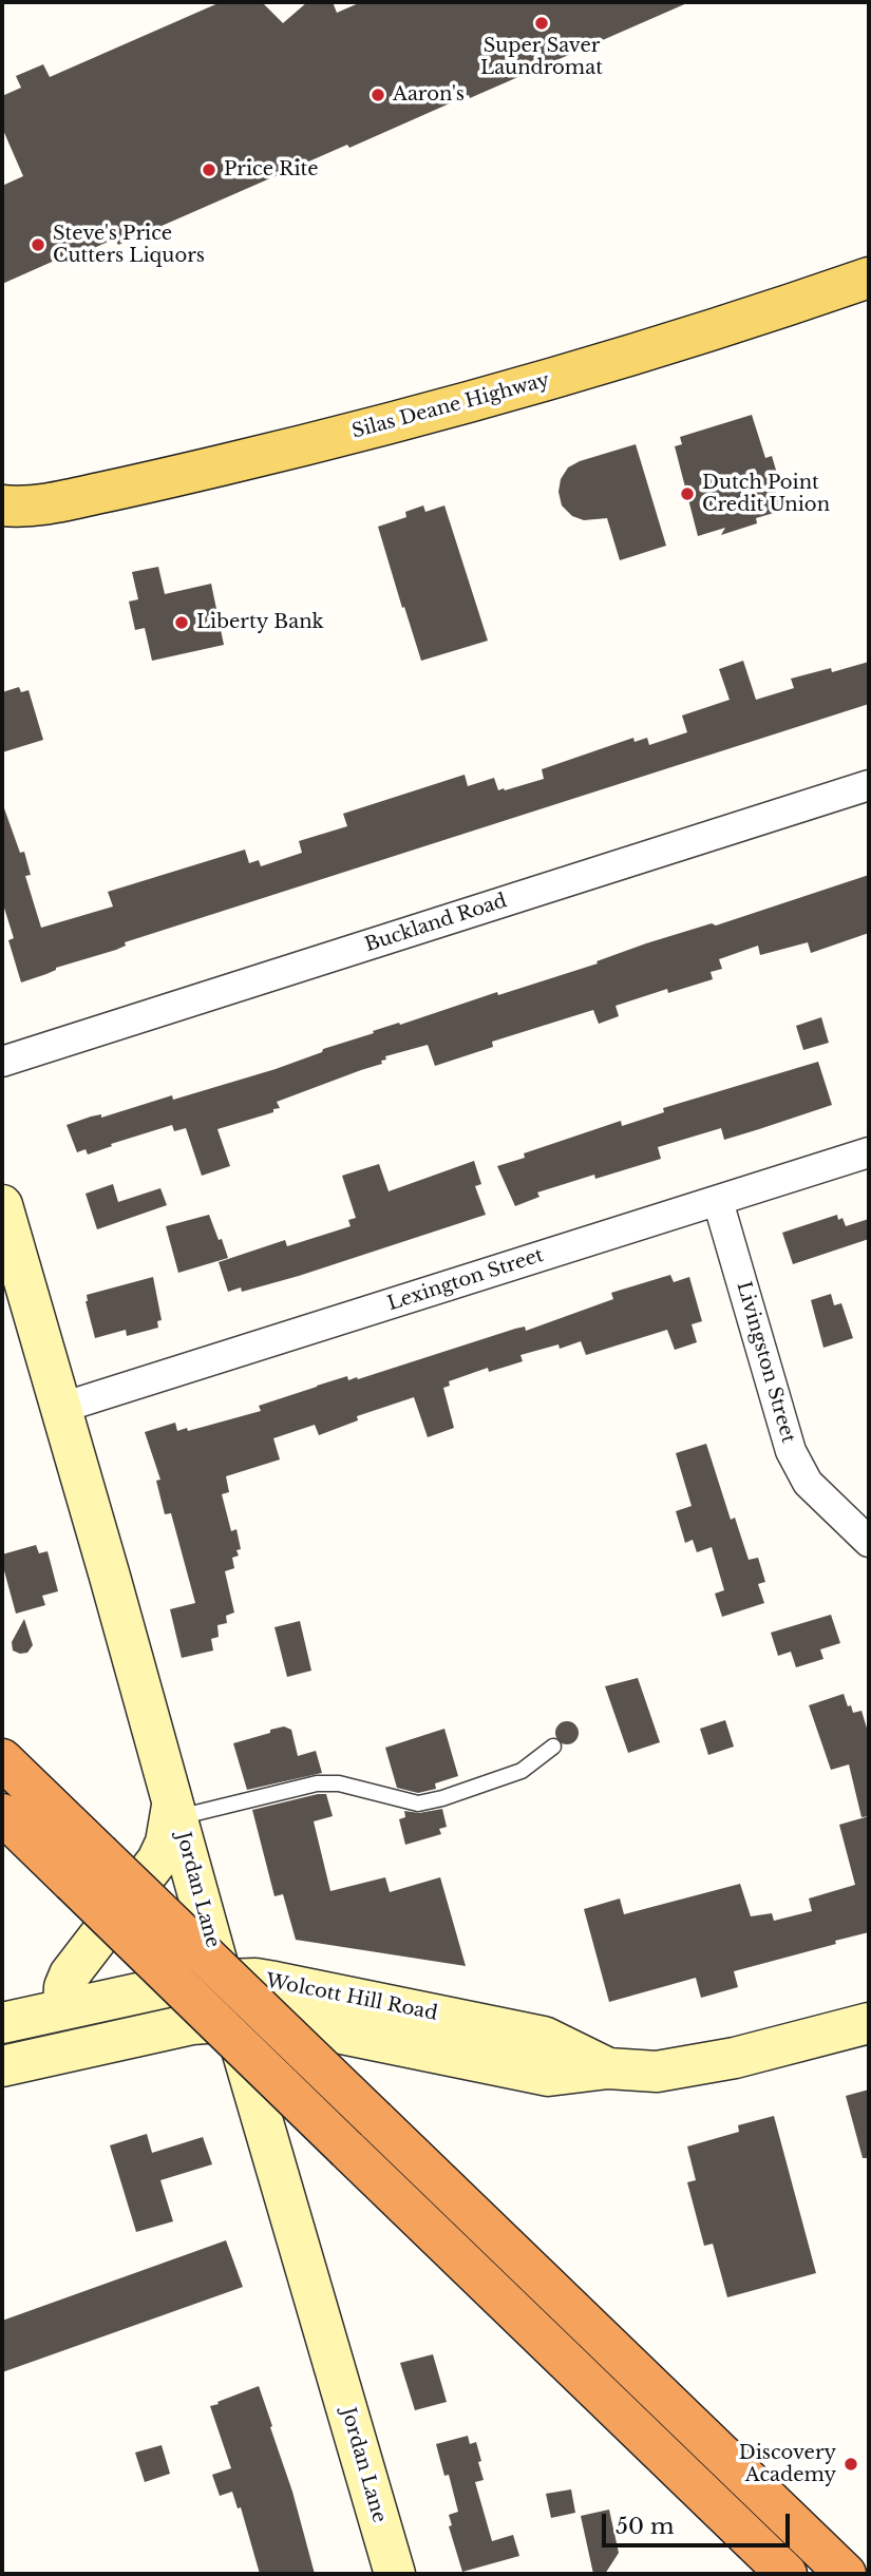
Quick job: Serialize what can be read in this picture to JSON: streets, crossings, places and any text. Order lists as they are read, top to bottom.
{
  "streets": {
    "main road": ["Silas Deane Highway", "Jordan Lane", "Wolcott Hill Road"],
    "street": ["Buckland Road", "Lexington Street", "Livingston Street"]
  },
  "crossings": [
    ["Lexington Street", "Livingston Street"],
    ["Lexington Street", "Jordan Lane"],
    ["Jordan Lane", "Wolcott Hill Road"]
  ],
  "places": [
    "Super Saver Laundromat",
    "Aaron's",
    "Price Rite",
    "Steve's Price Cutters Liquors",
    "Dutch Point Credit Union",
    "Liberty Bank",
    "Discovery Academy"
  ],
  "scale_bar": "50 m"
}
